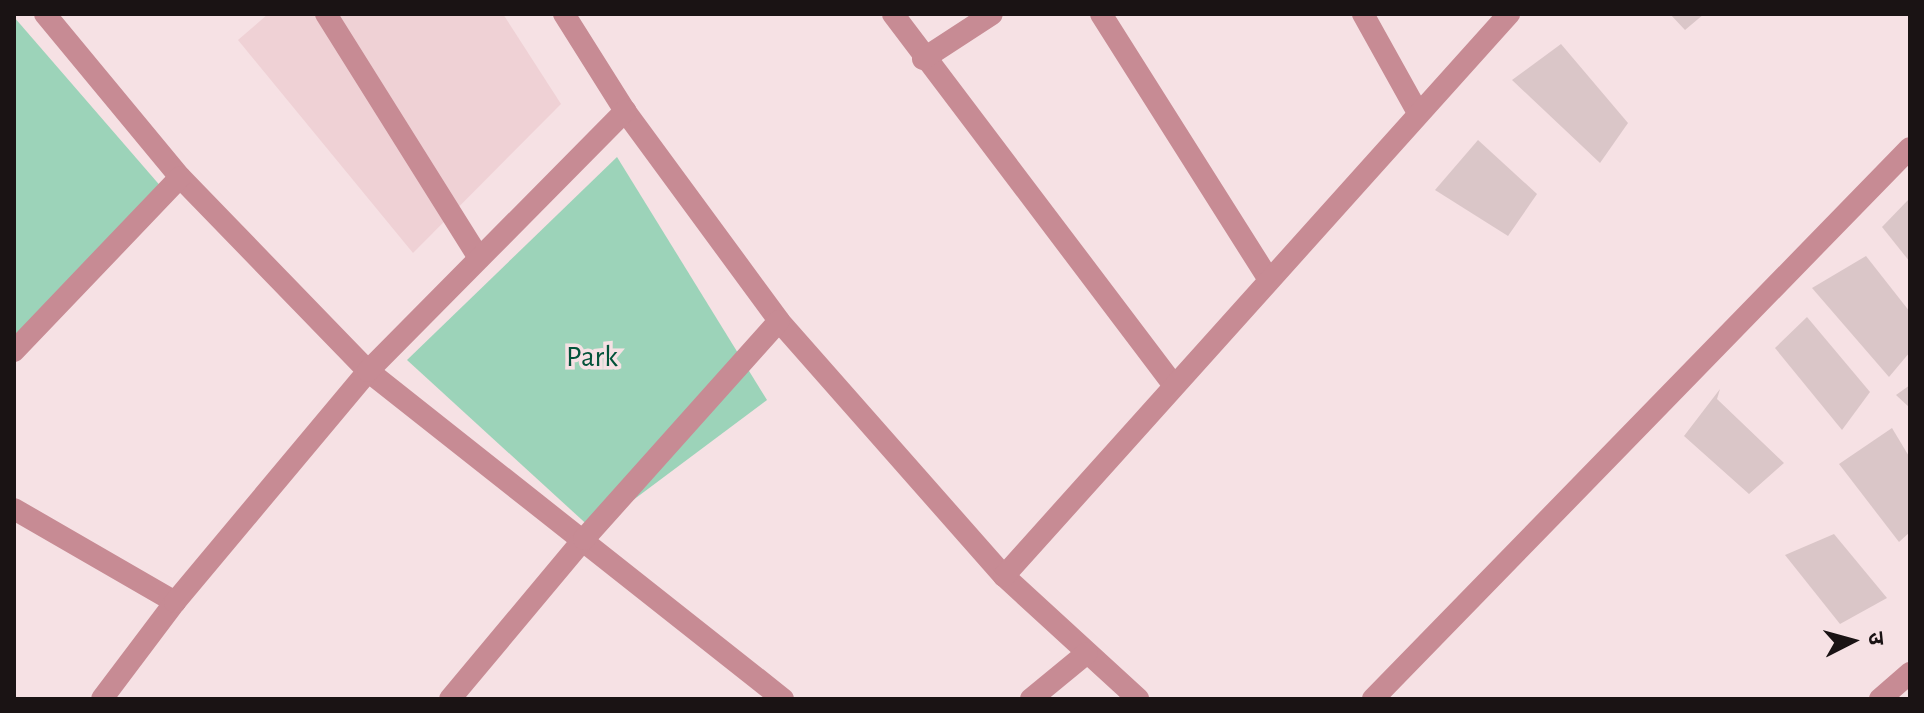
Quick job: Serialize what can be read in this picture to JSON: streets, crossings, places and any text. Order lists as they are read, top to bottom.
{
  "parks": ["Park"],
  "north": "right"
}
